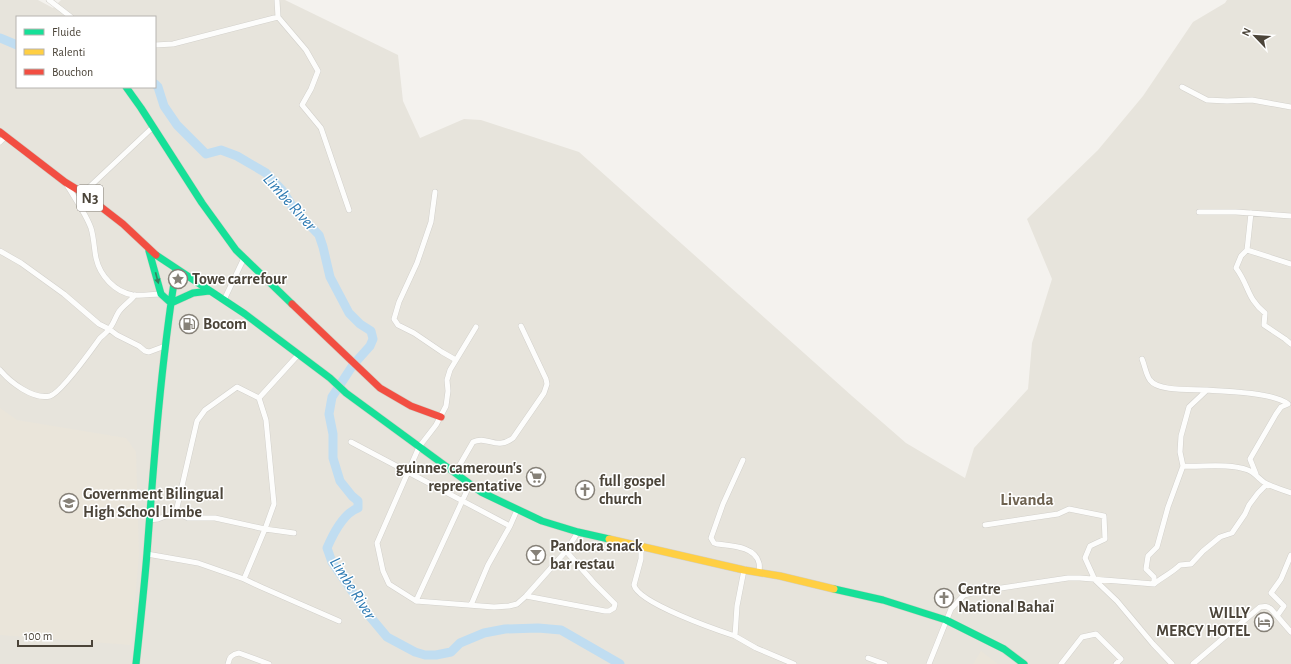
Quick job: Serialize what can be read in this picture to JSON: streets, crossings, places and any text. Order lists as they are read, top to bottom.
{
  "streets": {
    "main road": ["N3"]
  },
  "districts": ["Livanda"],
  "water": ["Limbe River"],
  "places": {
    "place": ["Towe carrefour"],
    "fuel station": ["Bocom"],
    "supermarket": ["guinnes cameroun's representative"],
    "church": ["full gospel church", "Centre National Bahaï"],
    "school or university": ["Government Bilingual High School Limbe"],
    "bar": ["Pandora snack bar restau"],
    "hotel": ["WILLY MERCY HOTEL"]
  },
  "legend": ["Fluide", "Ralenti", "Bouchon"],
  "scale_bar": "100 m",
  "north": "top left"
}
